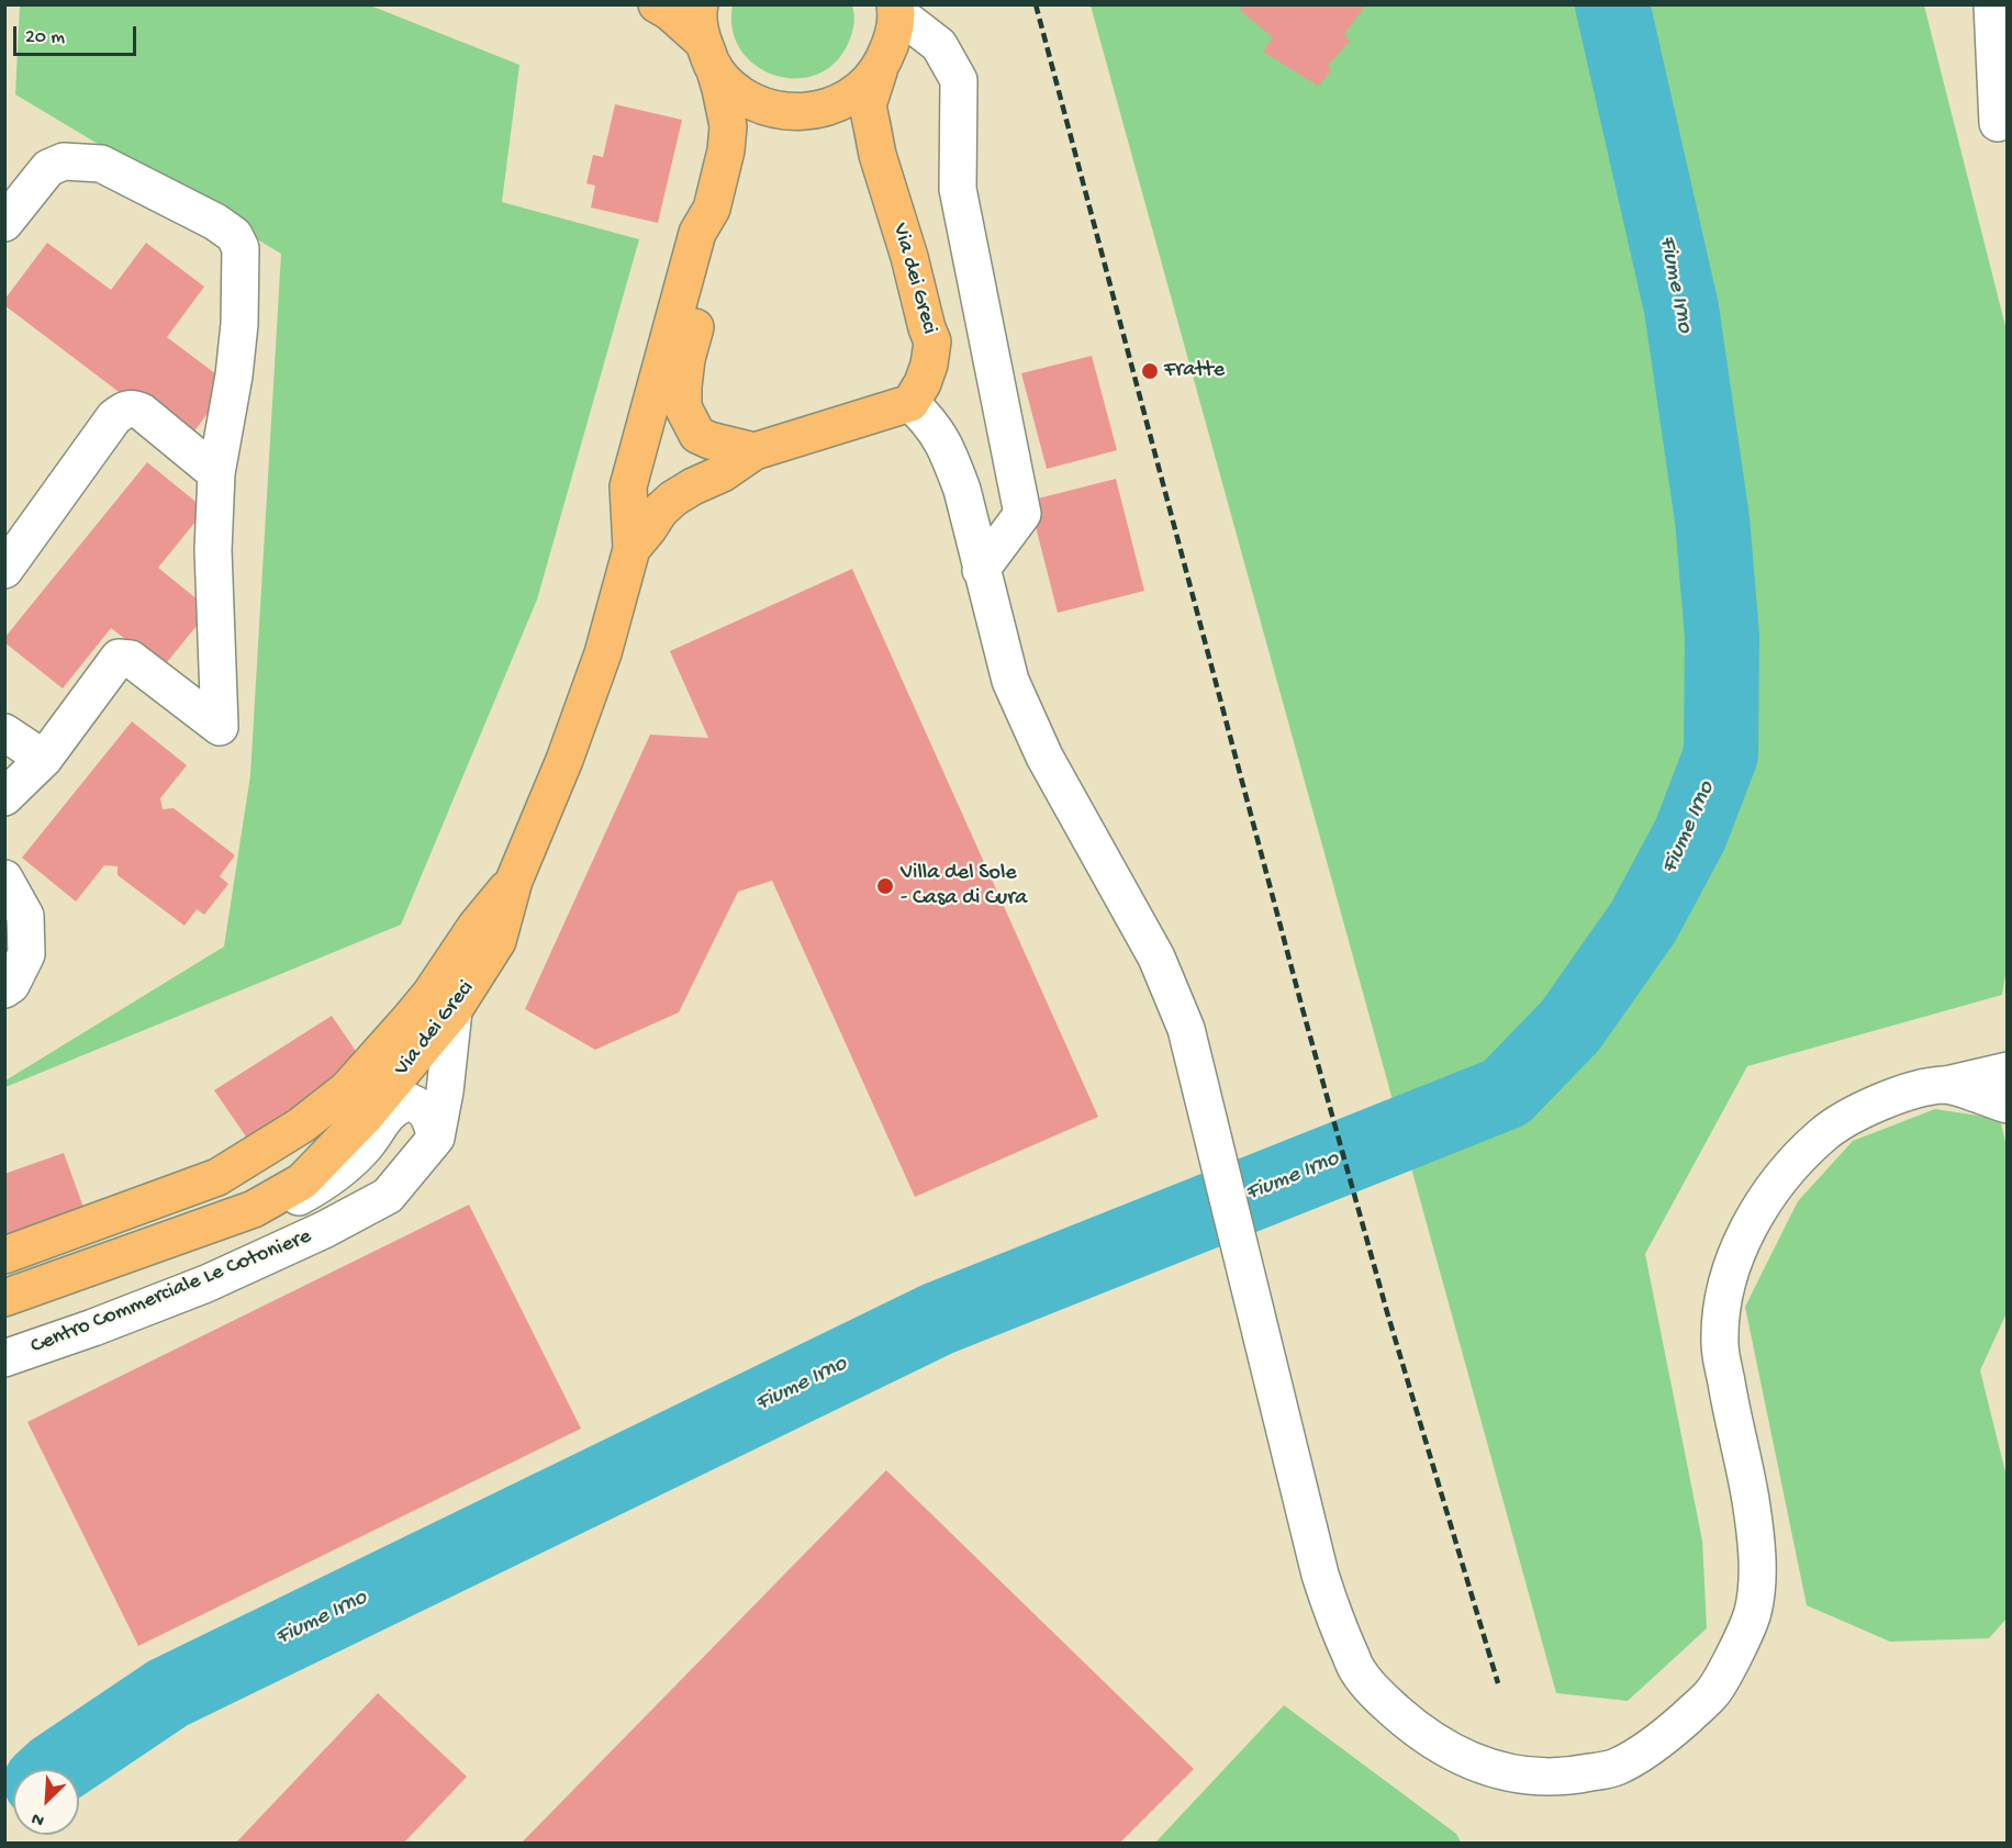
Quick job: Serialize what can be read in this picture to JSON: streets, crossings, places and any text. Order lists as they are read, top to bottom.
{
  "streets": {
    "main road": ["Via dei Greci"],
    "street": ["Centro Commerciale Le Cotoniere"]
  },
  "water": ["Fiume Irno"],
  "places": ["Fratte", "Villa del Sole - Casa di Cura"],
  "scale_bar": "20 m",
  "north": "bottom left"
}
